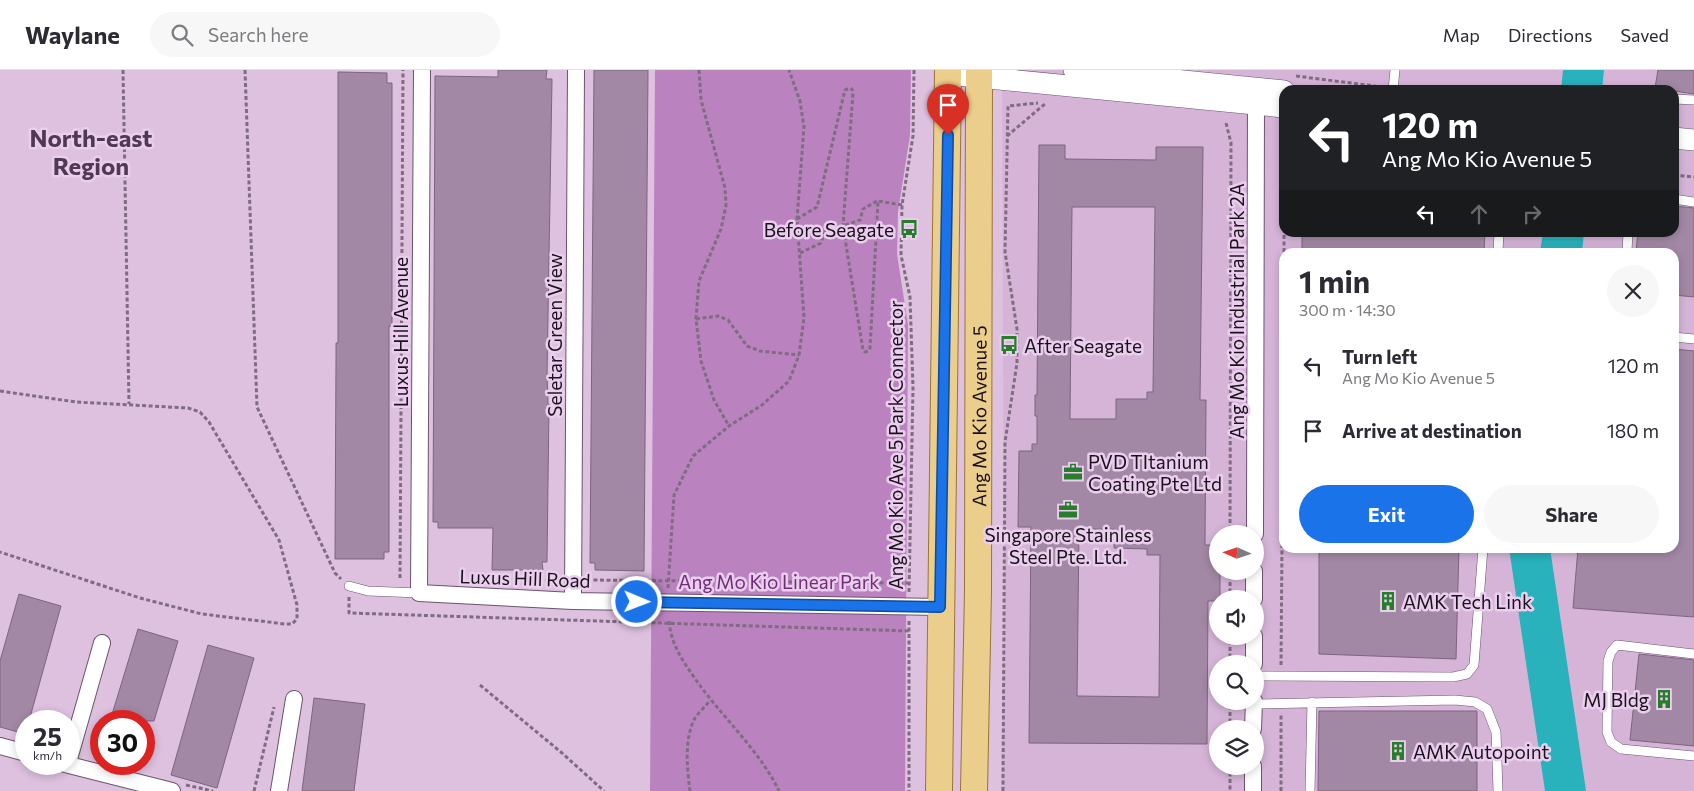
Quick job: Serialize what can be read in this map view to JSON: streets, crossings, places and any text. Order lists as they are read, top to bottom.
{
  "streets": {
    "main road": ["Ang Mo Kio Avenue 5"],
    "street": [
      "Ang Mo Kio Industrial Park 2A",
      "Luxus Hill Avenue",
      "Seletar Green View",
      "Luxus Hill Road"
    ],
    "path": ["Ang Mo Kio Ave 5 Park Connector"]
  },
  "crossings": [
    ["Luxus Hill Avenue", "Luxus Hill Road"],
    ["Seletar Green View", "Luxus Hill Road"],
    ["Ang Mo Kio Avenue 5", "Luxus Hill Road"],
    ["Ang Mo Kio Ave 5 Park Connector", "Luxus Hill Road"]
  ],
  "districts": ["North-east Region"],
  "parks": ["Ang Mo Kio Linear Park"],
  "places": {
    "bus stop": ["Before Seagate", "After Seagate"],
    "office": ["PVD TItanium Coating Pte Ltd", "Singapore Stainless Steel Pte. Ltd."],
    "building": ["AMK Tech Link", "MJ Bldg", "AMK Autopoint"]
  },
  "north": "left",
  "page": {
    "header": "Waylane",
    "search": "Search here",
    "nav": ["Map", "Directions", "Saved"],
    "turn": ["120 m", "Ang Mo Kio Avenue 5"],
    "heading": ["1 min", "300 m · 14:30"],
    "list": [
      {
        "name": "Turn left",
        "note": "Ang Mo Kio Avenue 5",
        "value": "120 m"
      },
      {
        "name": "Arrive at destination",
        "value": "180 m"
      }
    ],
    "buttons": ["Exit", "Share"],
    "speed": "25 km/h",
    "limit": "30"
  }
}
